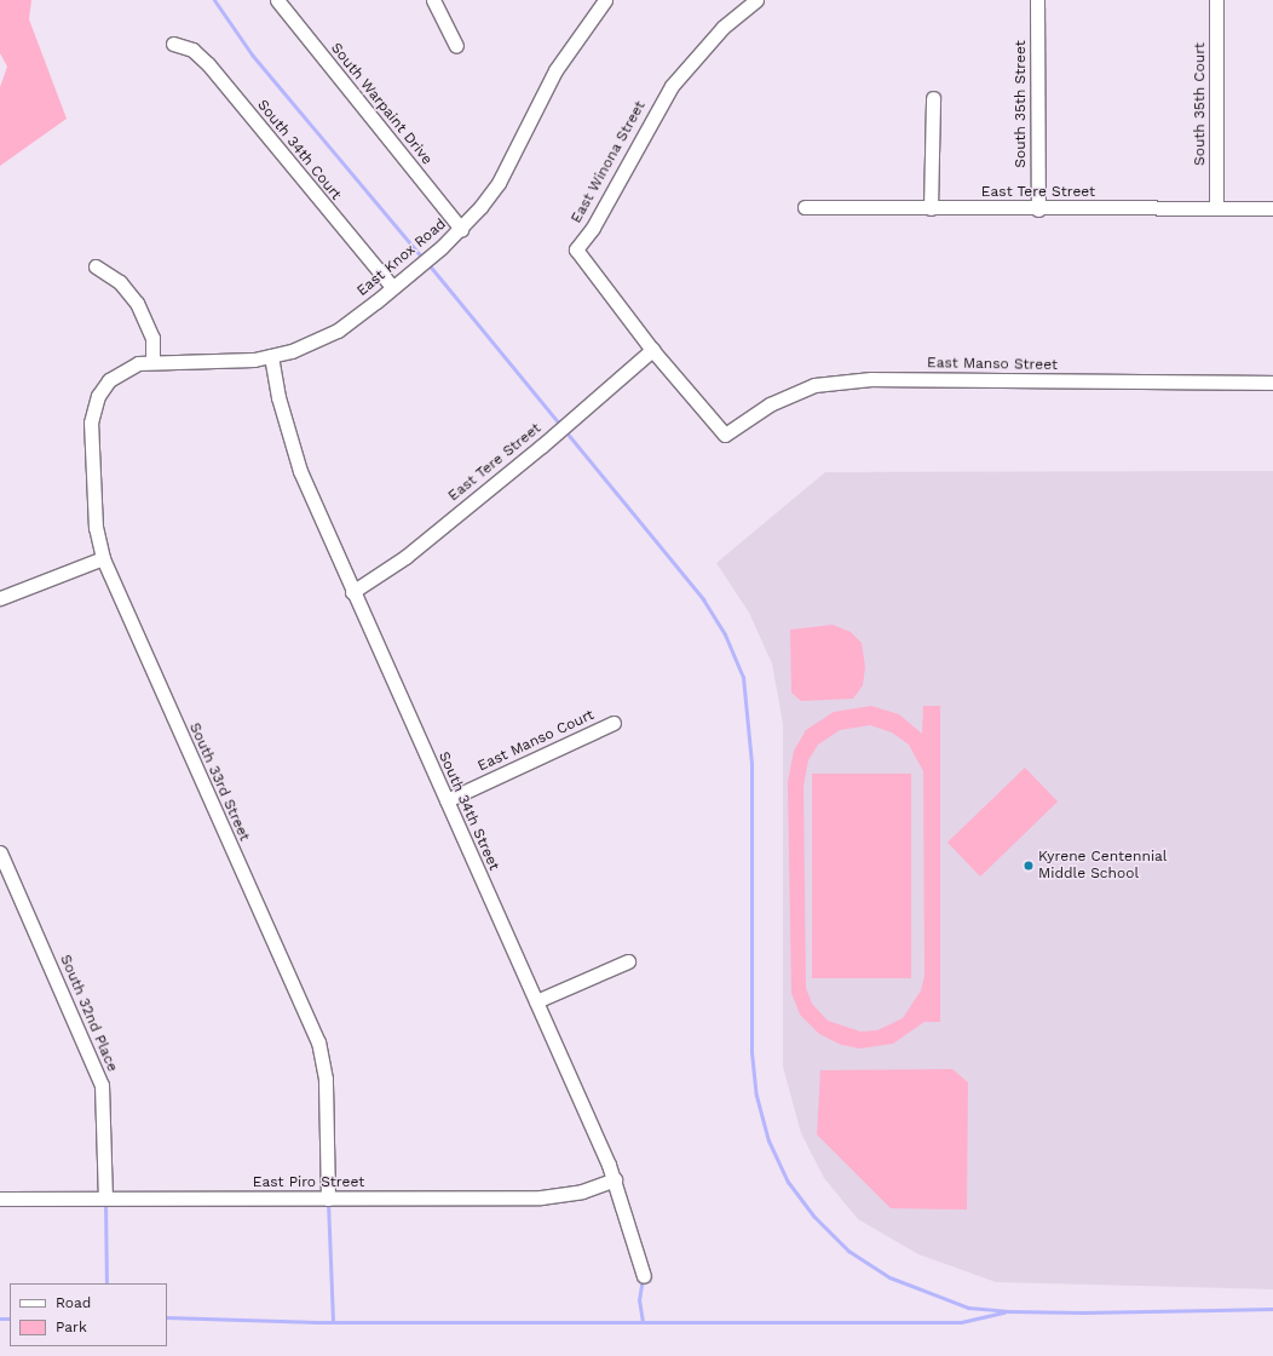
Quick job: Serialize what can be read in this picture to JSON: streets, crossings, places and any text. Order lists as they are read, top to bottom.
{
  "streets": {
    "street": [
      "South Warpaint Drive",
      "South 35th Street",
      "South 35th Court",
      "South 34th Court",
      "East Winona Street",
      "East Tere Street",
      "East Knox Road",
      "East Manso Street",
      "East Manso Court",
      "South 33rd Street",
      "South 34th Street",
      "South 32nd Place",
      "East Piro Street"
    ]
  },
  "crossings": [
    ["South Warpaint Drive", "East Knox Road"],
    ["South 35th Street", "East Tere Street"],
    ["South 35th Court", "East Tere Street"],
    ["South 34th Court", "East Knox Road"],
    ["East Winona Street", "East Tere Street"],
    ["East Winona Street", "East Manso Street"],
    ["East Tere Street", "East Manso Street"],
    ["East Tere Street", "South 34th Street"],
    ["East Knox Road", "South 33rd Street"],
    ["East Knox Road", "South 34th Street"],
    ["East Manso Court", "South 34th Street"],
    ["South 33rd Street", "East Piro Street"],
    ["South 34th Street", "East Piro Street"],
    ["South 32nd Place", "East Piro Street"]
  ],
  "places": ["Kyrene Centennial Middle School"],
  "legend": ["Road", "Park"]
}
